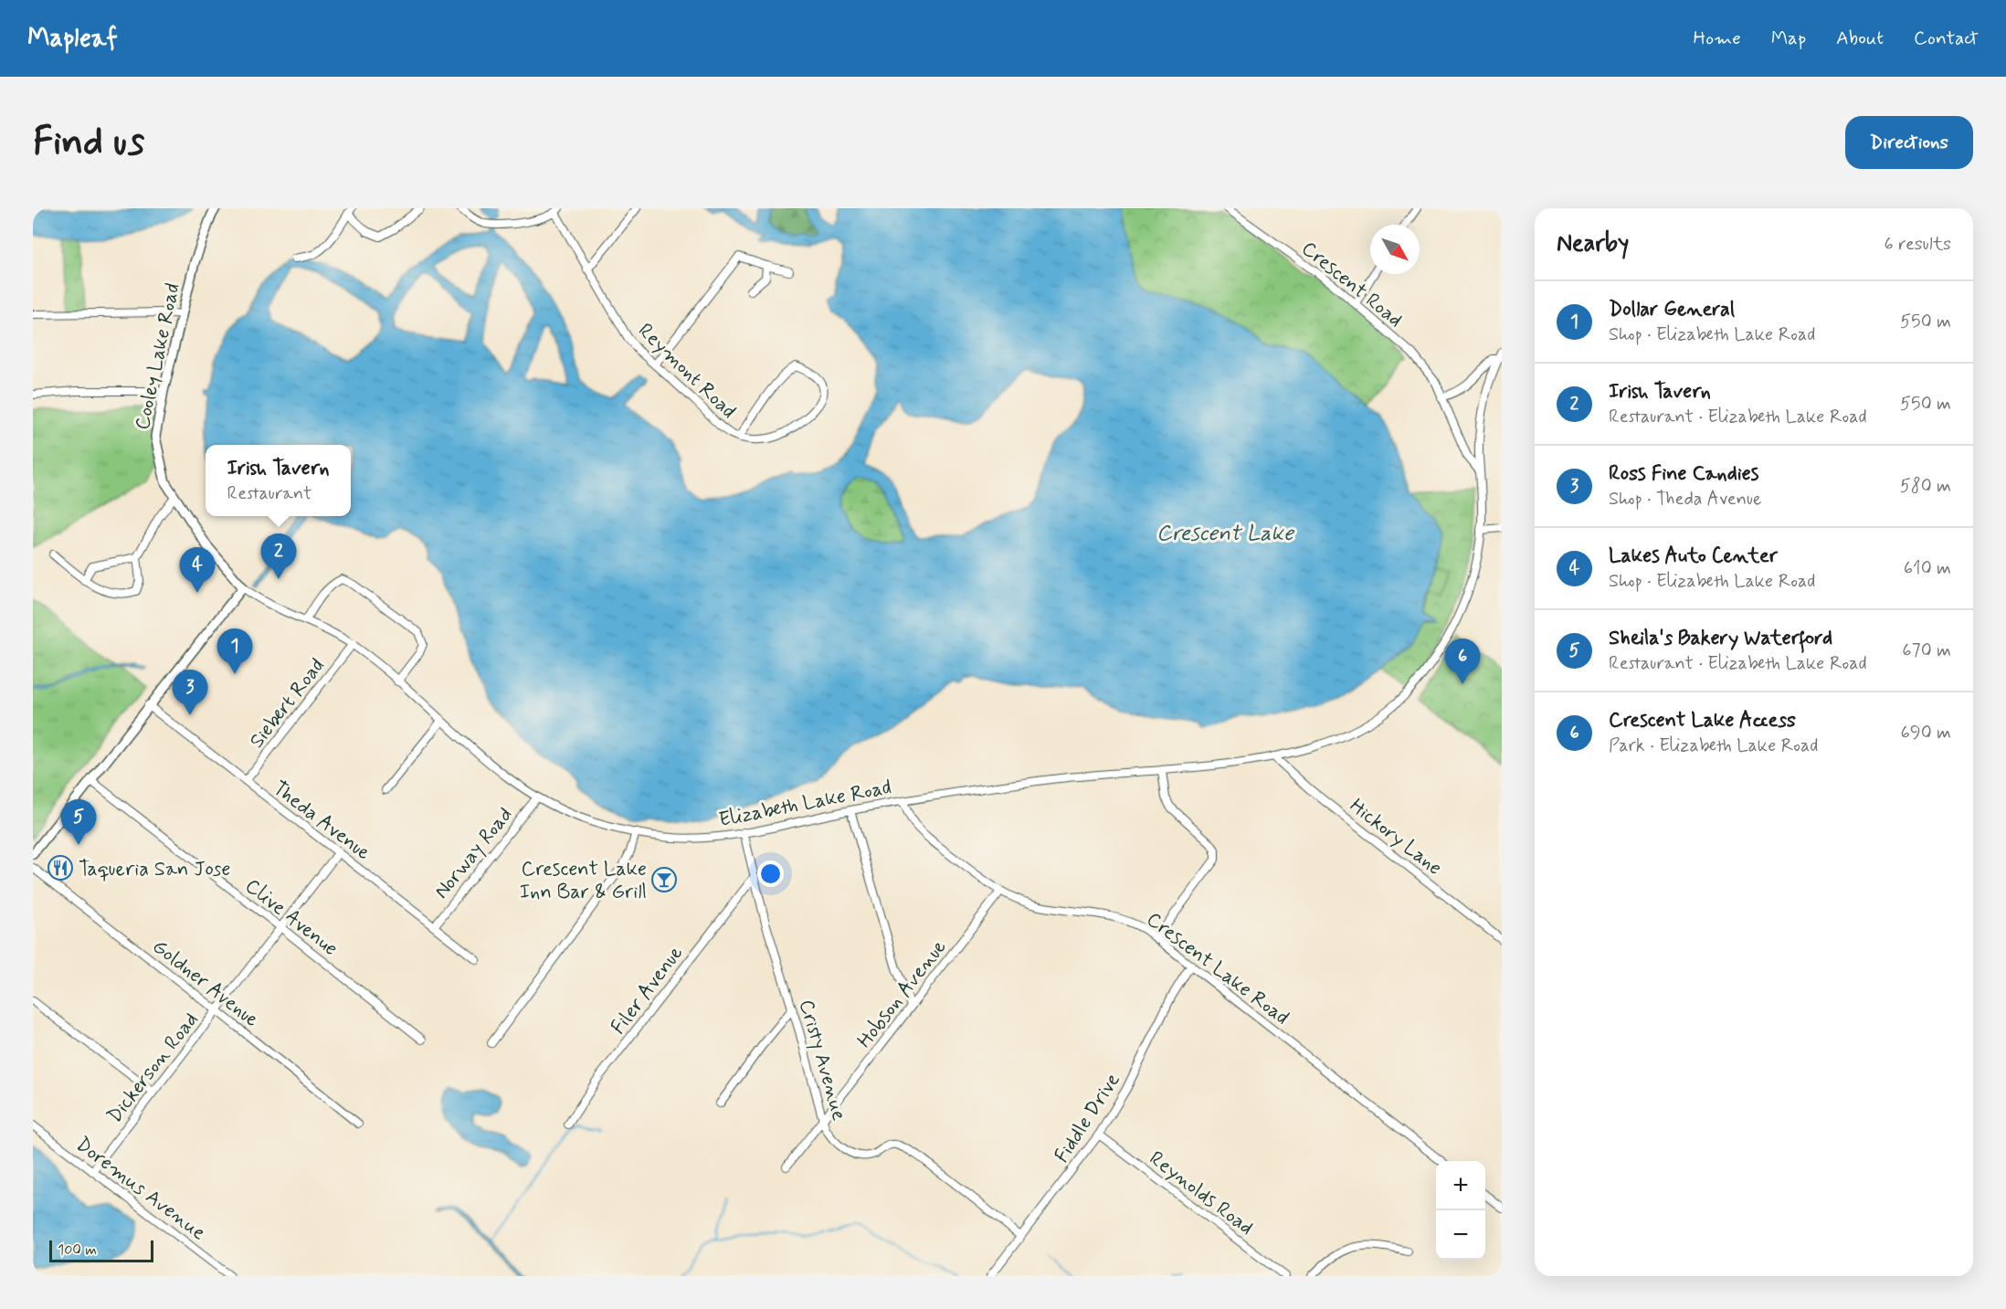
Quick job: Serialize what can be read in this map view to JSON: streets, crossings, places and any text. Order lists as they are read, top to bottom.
{
  "streets": {
    "main road": ["Cooley Lake Road"],
    "street": [
      "Crescent Road",
      "Reymont Road",
      "Siebert Road",
      "Elizabeth Lake Road",
      "Theda Avenue",
      "Hickory Lane",
      "Norway Road",
      "Clive Avenue",
      "Crescent Lake Road",
      "Goldner Avenue",
      "Filer Avenue",
      "Hobson Avenue",
      "Cristy Avenue",
      "Dickerson Road",
      "Fiddle Drive",
      "Doremus Avenue",
      "Reynolds Road"
    ]
  },
  "crossings": [
    ["Crescent Road", "Elizabeth Lake Road"],
    ["Cooley Lake Road", "Elizabeth Lake Road"],
    ["Siebert Road", "Elizabeth Lake Road"],
    ["Siebert Road", "Theda Avenue"],
    ["Elizabeth Lake Road", "Hickory Lane"],
    ["Elizabeth Lake Road", "Norway Road"],
    ["Elizabeth Lake Road", "Crescent Lake Road"],
    ["Elizabeth Lake Road", "Cristy Avenue"],
    ["Theda Avenue", "Norway Road"],
    ["Theda Avenue", "Dickerson Road"],
    ["Clive Avenue", "Dickerson Road"],
    ["Crescent Lake Road", "Hobson Avenue"],
    ["Crescent Lake Road", "Fiddle Drive"],
    ["Goldner Avenue", "Dickerson Road"],
    ["Filer Avenue", "Cristy Avenue"],
    ["Hobson Avenue", "Cristy Avenue"],
    ["Cristy Avenue", "Fiddle Drive"],
    ["Dickerson Road", "Doremus Avenue"],
    ["Fiddle Drive", "Reynolds Road"]
  ],
  "water": ["Crescent Lake"],
  "places": {
    "restaurant": ["Taqueria San Jose"],
    "bar": ["Crescent Lake Inn Bar & Grill"]
  },
  "scale_bar": "100 m",
  "north": "bottom right",
  "page": {
    "header": "Mapleaf",
    "nav": [
      "Home",
      "Map",
      "About",
      "Contact"
    ],
    "buttons": "Directions",
    "title": "Find us",
    "heading": ["Nearby", "6 results"],
    "list": [
      {
        "mark": "1",
        "name": "Dollar General",
        "note": "Shop · Elizabeth Lake Road",
        "value": "550 m"
      },
      {
        "mark": "2",
        "name": "Irish Tavern",
        "note": "Restaurant · Elizabeth Lake Road",
        "value": "550 m"
      },
      {
        "mark": "3",
        "name": "Ross Fine Candies",
        "note": "Shop · Theda Avenue",
        "value": "580 m"
      },
      {
        "mark": "4",
        "name": "Lakes Auto Center",
        "note": "Shop · Elizabeth Lake Road",
        "value": "610 m"
      },
      {
        "mark": "5",
        "name": "Sheila's Bakery Waterford",
        "note": "Restaurant · Elizabeth Lake Road",
        "value": "670 m"
      },
      {
        "mark": "6",
        "name": "Crescent Lake Access",
        "note": "Park · Elizabeth Lake Road",
        "value": "690 m"
      }
    ],
    "popup": ["Irish Tavern", "Restaurant"],
    "pins": [
      "2",
      "4",
      "1",
      "6",
      "3",
      "5"
    ],
    "map_buttons": ["+", "−"],
    "scale": "100 m"
  }
}
